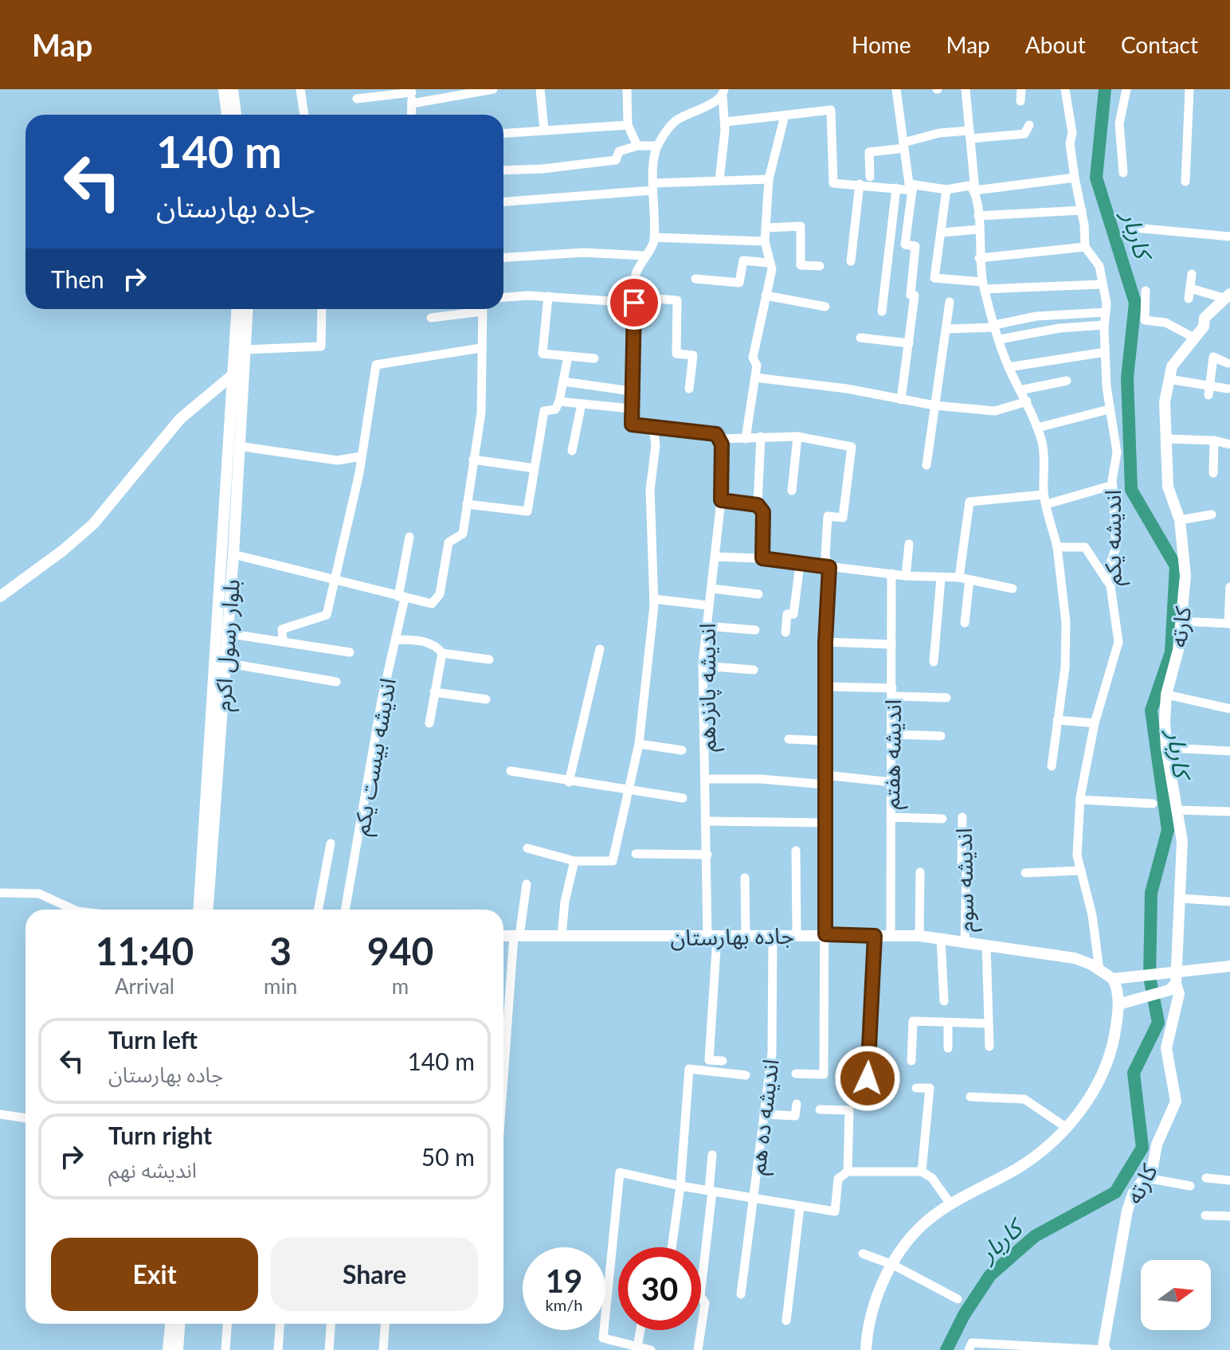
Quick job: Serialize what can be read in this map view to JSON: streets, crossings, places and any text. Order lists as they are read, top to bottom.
{
  "streets": {
    "street": [
      "اندیشه یکم",
      "کارته",
      "بلوار رسول اکرم",
      "اندیشه پانزدهم",
      "اندیشه هفتم",
      "اندیشه بیست یکم",
      "اندیشه سوم",
      "جاده بهارستان",
      "اندیشه ده هم"
    ]
  },
  "crossings": [
    ["اندیشه یکم", "جاده بهارستان"],
    ["اندیشه پانزدهم", "جاده بهارستان"],
    ["اندیشه هفتم", "جاده بهارستان"],
    ["اندیشه سوم", "جاده بهارستان"],
    ["جاده بهارستان", "اندیشه ده هم"]
  ],
  "water": ["کاربار"],
  "north": "right",
  "page": {
    "header": "Map",
    "nav": [
      "Home",
      "Map",
      "About",
      "Contact"
    ],
    "turn": ["140 m", "جاده بهارستان"],
    "then": "Then",
    "eta": [
      "11:40",
      "Arrival",
      "3",
      "min",
      "940",
      "m"
    ],
    "list": [
      {
        "name": "Turn left",
        "note": "جاده بهارستان",
        "value": "140 m"
      },
      {
        "name": "Turn right",
        "note": "اندیشه نهم",
        "value": "50 m"
      }
    ],
    "buttons": ["Exit", "Share"],
    "speed": "19 km/h",
    "limit": "30"
  }
}
